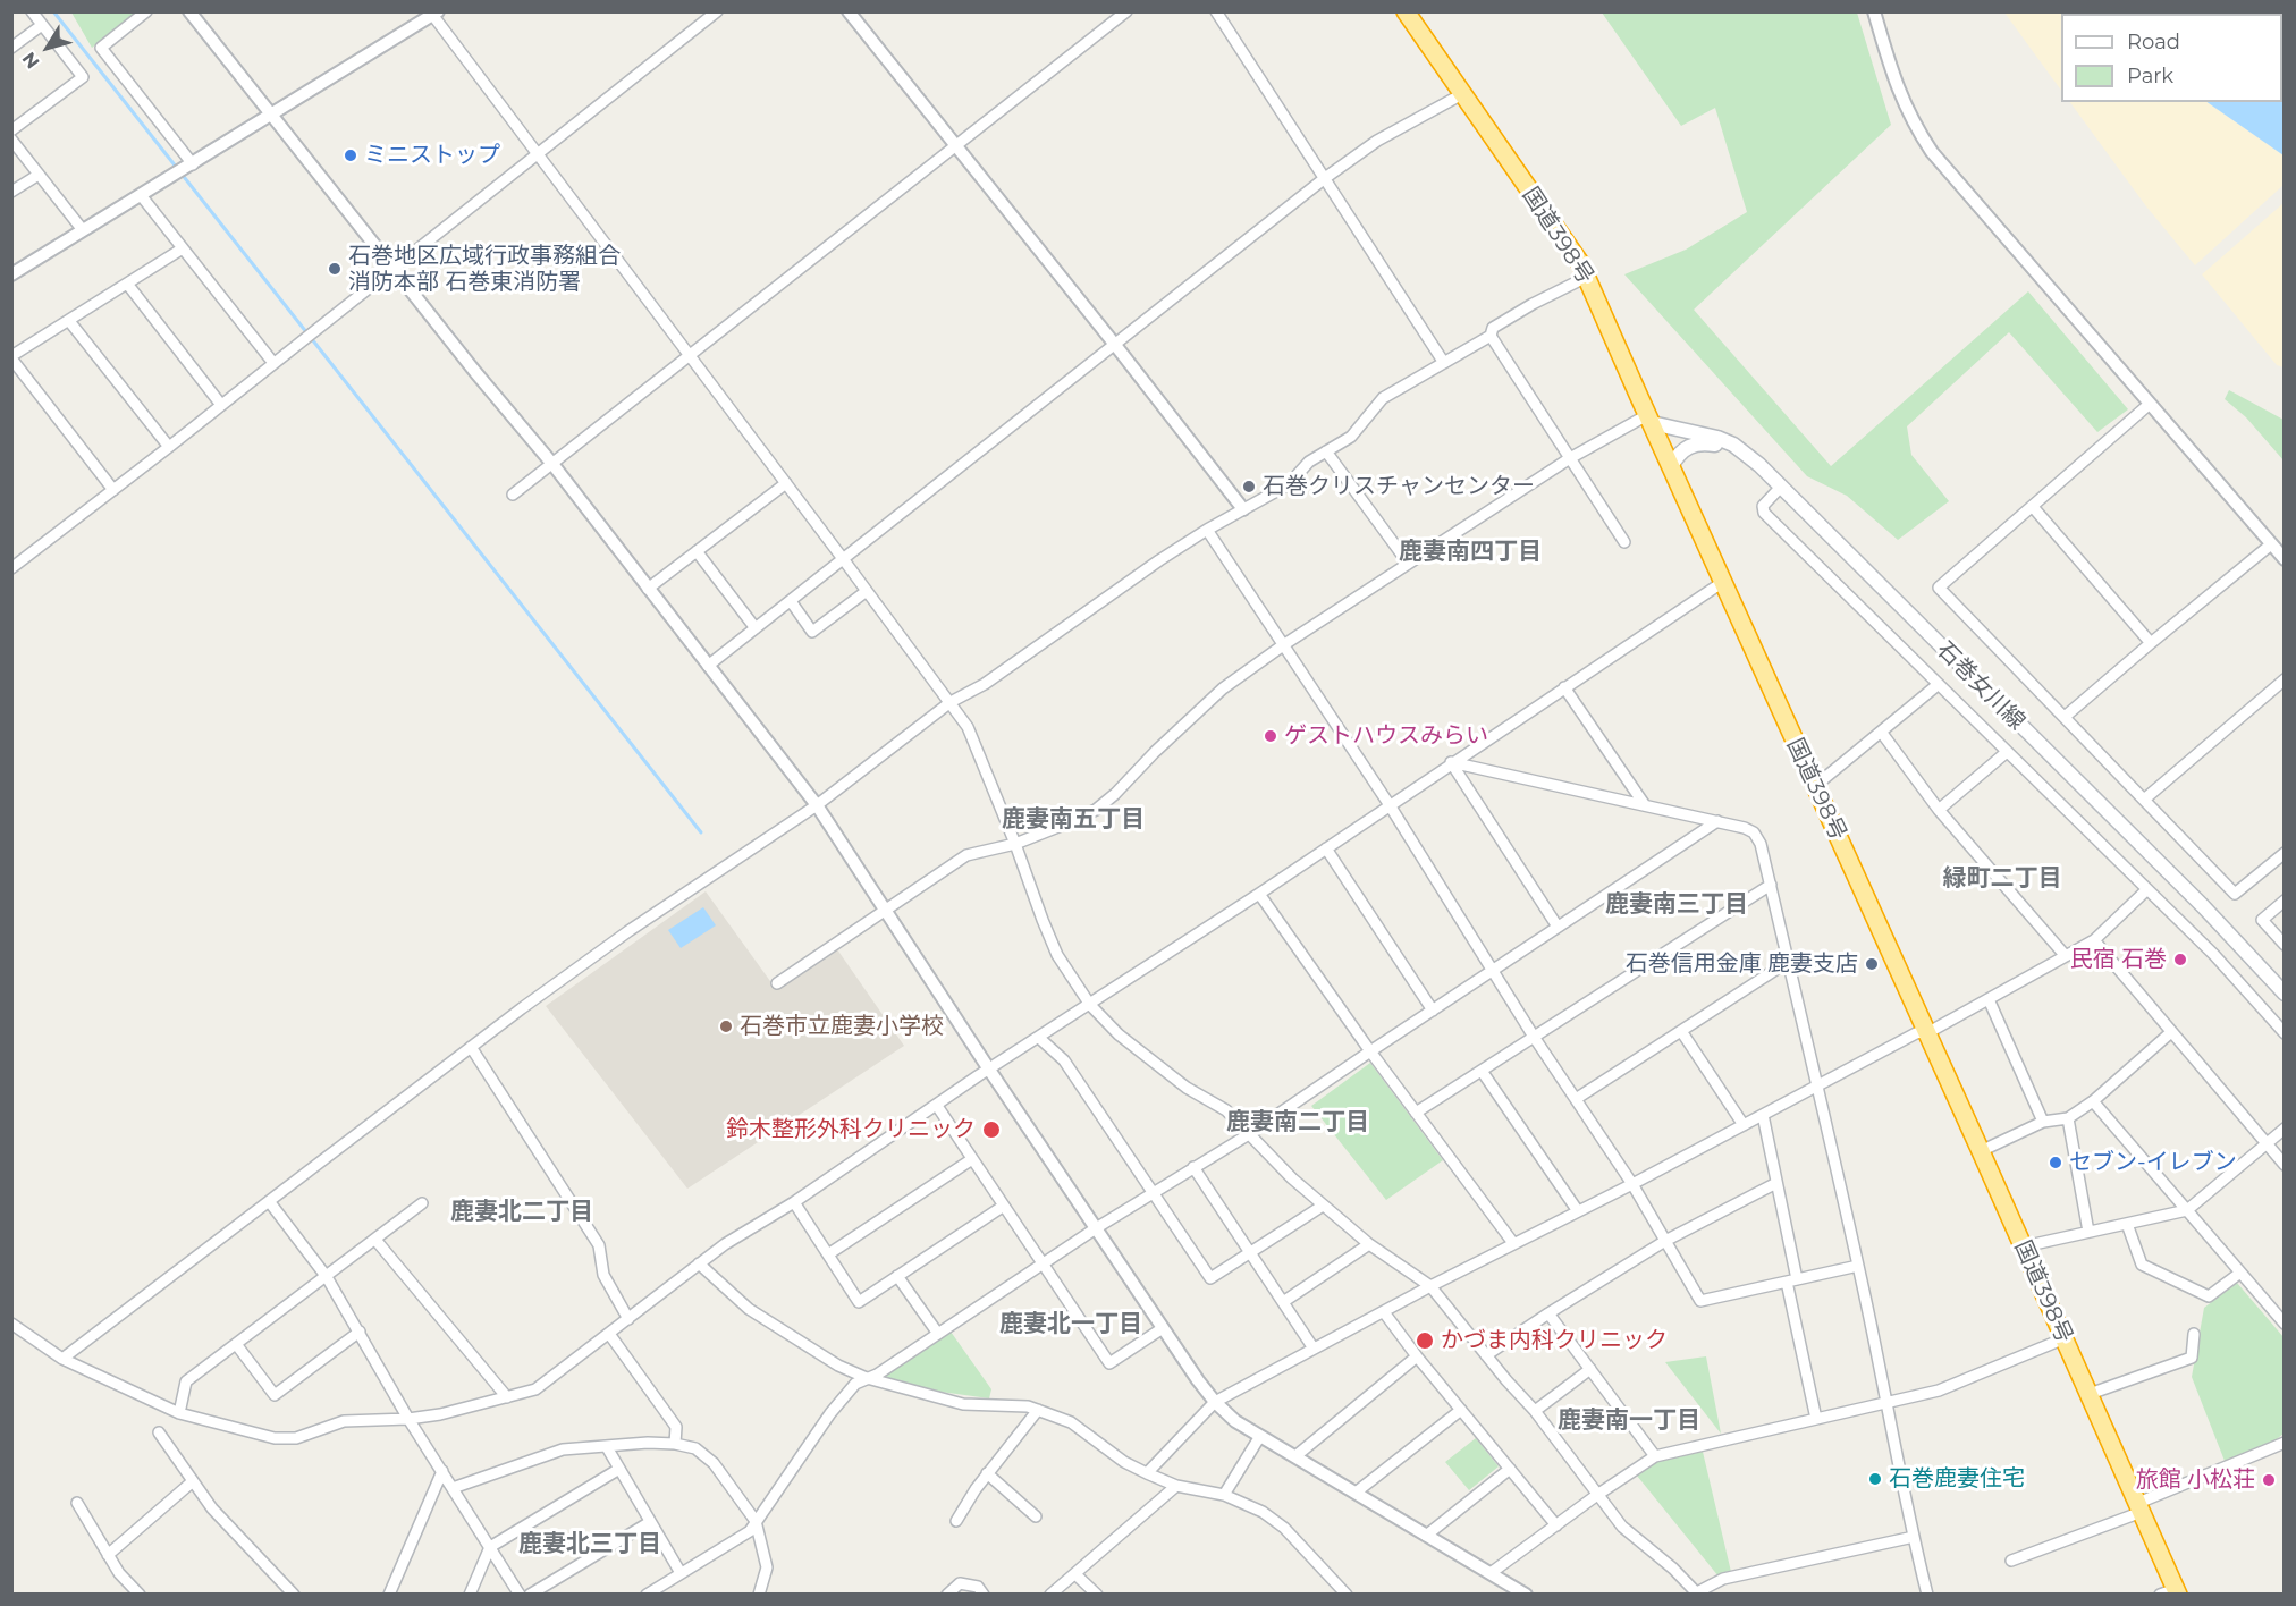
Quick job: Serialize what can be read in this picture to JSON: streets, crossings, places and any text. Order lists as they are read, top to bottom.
{
  "streets": {
    "highway": ["国道398号"],
    "main road": ["石巻女川線"]
  },
  "crossings": [
    ["国道398号", "石巻女川線"]
  ],
  "districts": [
    "鹿妻南四丁目",
    "鹿妻南五丁目",
    "緑町二丁目",
    "鹿妻南三丁目",
    "鹿妻南二丁目",
    "鹿妻北二丁目",
    "鹿妻北一丁目",
    "鹿妻南一丁目",
    "鹿妻北三丁目"
  ],
  "places": [
    "ミニストップ",
    "石巻地区広域行政事務組合 消防本部 石巻東消防署",
    "石巻クリスチャンセンター",
    "ゲストハウスみらい",
    "民宿 石巻",
    "石巻信用金庫 鹿妻支店",
    "石巻市立鹿妻小学校",
    "鈴木整形外科クリニック",
    "セブン-イレブン",
    "かづま内科クリニック",
    "石巻鹿妻住宅",
    "旅館 小松荘"
  ],
  "legend": ["Road", "Park"],
  "north": "bottom left"
}
